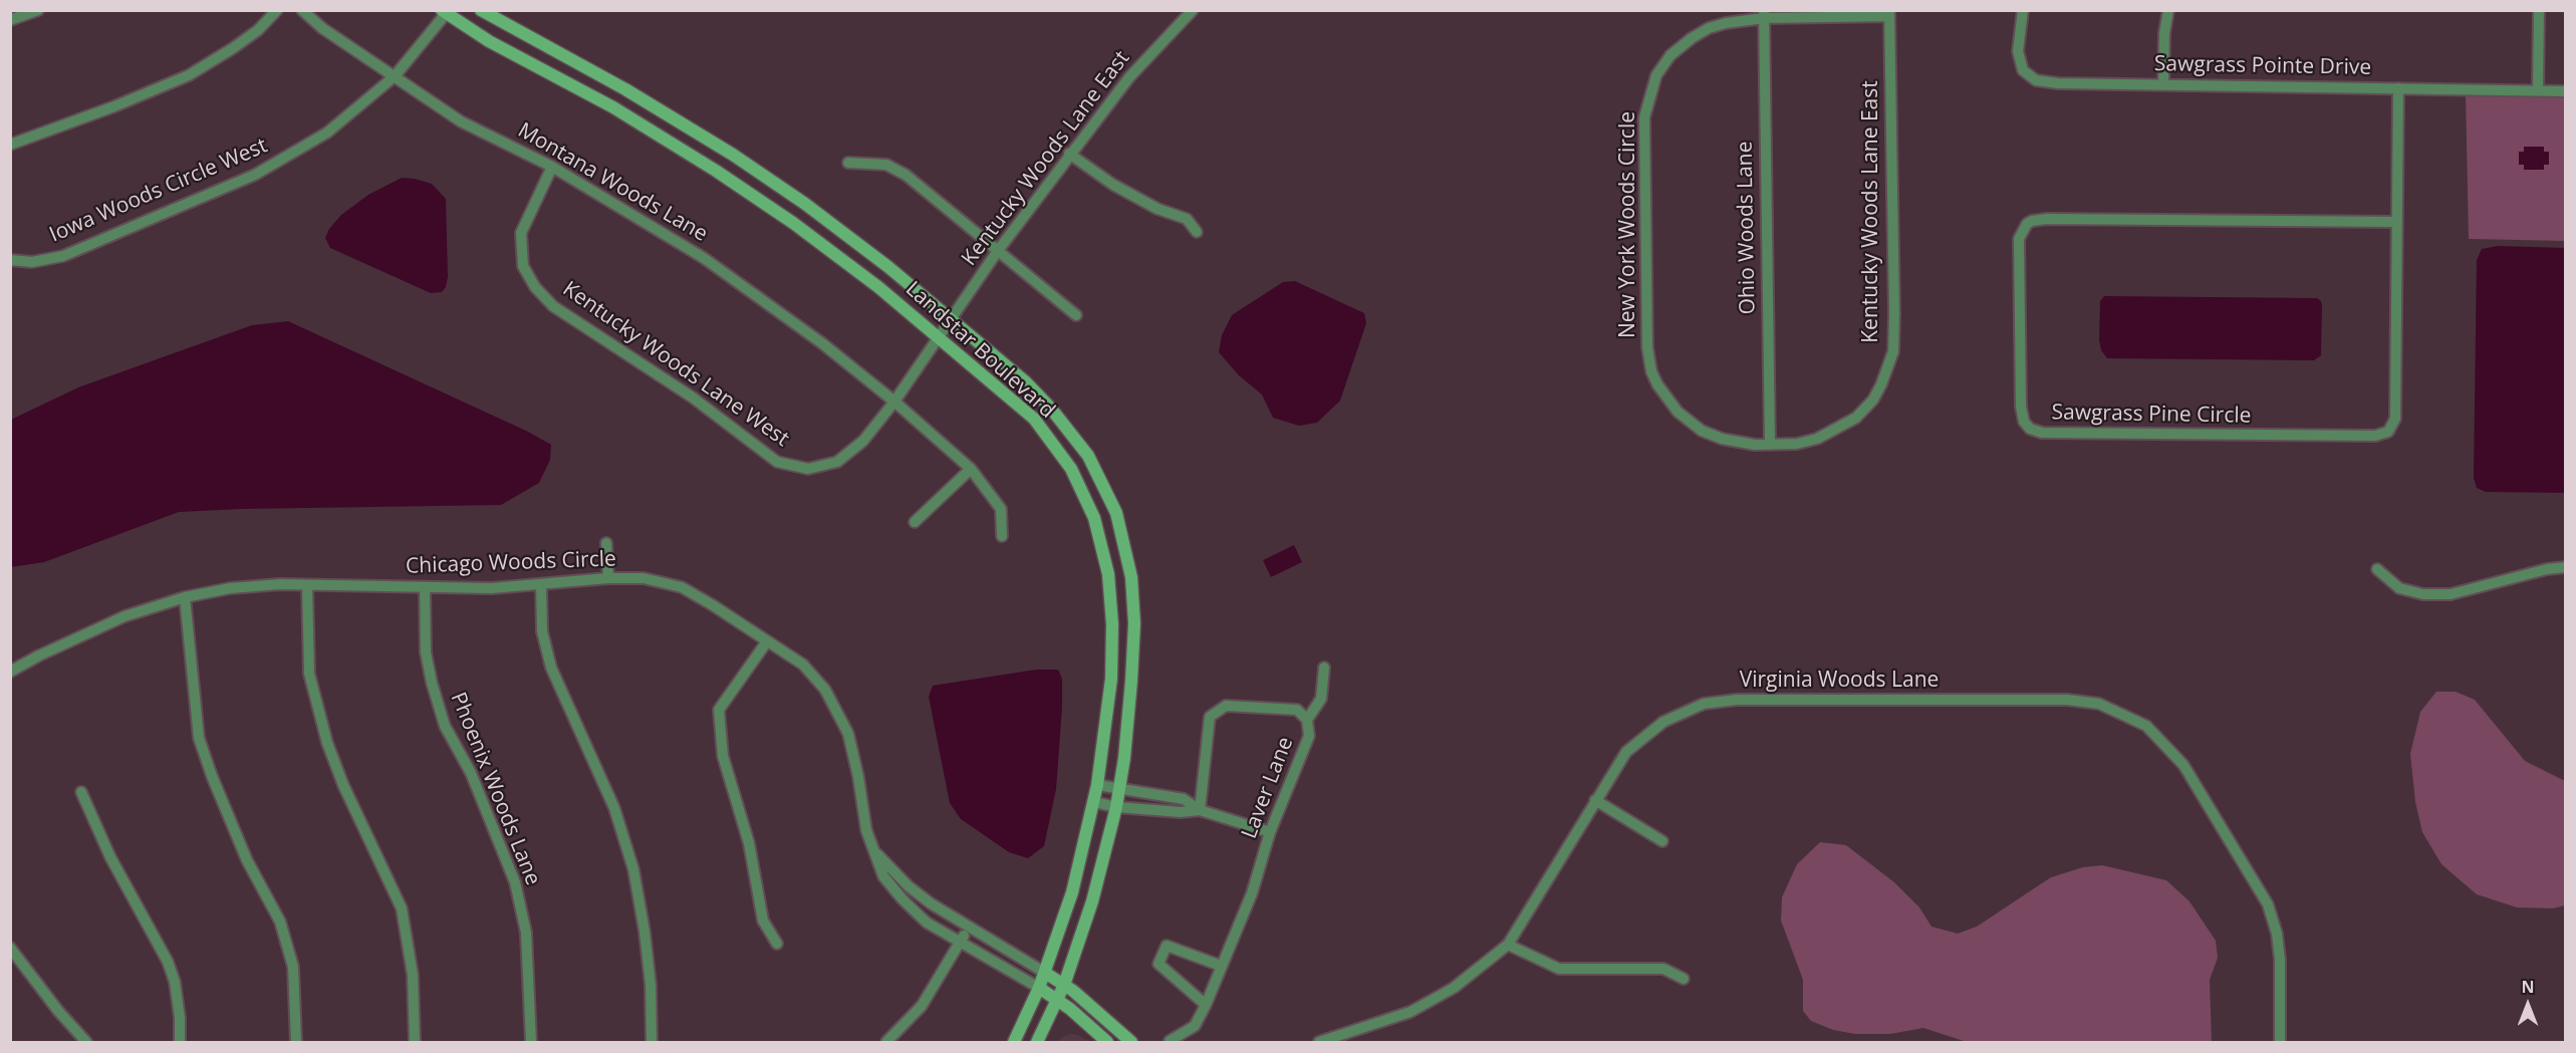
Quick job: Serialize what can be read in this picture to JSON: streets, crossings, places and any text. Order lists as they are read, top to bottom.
{
  "streets": {
    "street": [
      "Sawgrass Pointe Drive",
      "Kentucky Woods Lane East",
      "Montana Woods Lane",
      "Iowa Woods Circle West",
      "New York Woods Circle",
      "Ohio Woods Lane",
      "Landstar Boulevard",
      "Kentucky Woods Lane West",
      "Sawgrass Pine Circle",
      "Chicago Woods Circle",
      "Virginia Woods Lane",
      "Laver Lane",
      "Phoenix Woods Lane"
    ]
  },
  "crossings": [
    ["Sawgrass Pointe Drive", "Sawgrass Pine Circle"],
    ["Kentucky Woods Lane East", "New York Woods Circle"],
    ["Kentucky Woods Lane East", "Ohio Woods Lane"],
    ["Kentucky Woods Lane East", "Landstar Boulevard"],
    ["Kentucky Woods Lane East", "Kentucky Woods Lane West"],
    ["Montana Woods Lane", "Iowa Woods Circle West"],
    ["Montana Woods Lane", "Kentucky Woods Lane West"],
    ["Iowa Woods Circle West", "Landstar Boulevard"],
    ["New York Woods Circle", "Ohio Woods Lane"],
    ["Landstar Boulevard", "Kentucky Woods Lane West"],
    ["Landstar Boulevard", "Chicago Woods Circle"],
    ["Chicago Woods Circle", "Phoenix Woods Lane"]
  ],
  "north": "top"
}
